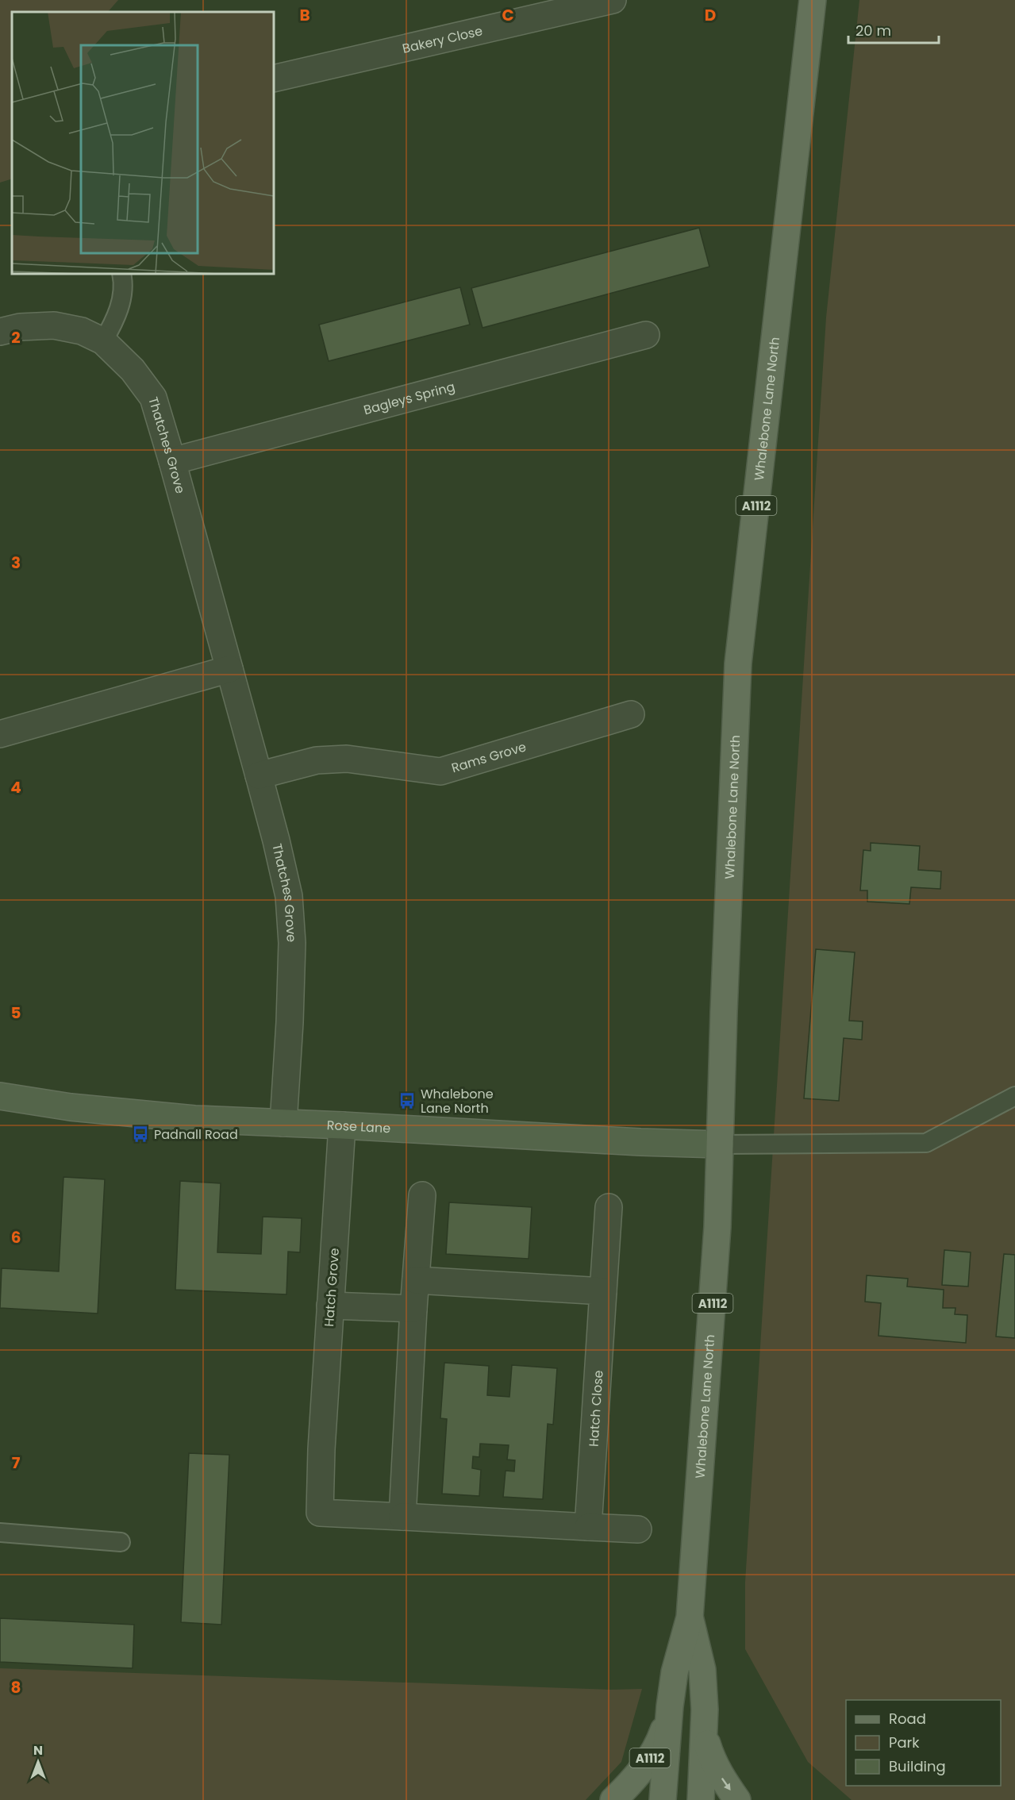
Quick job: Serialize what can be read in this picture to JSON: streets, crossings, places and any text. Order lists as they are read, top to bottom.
{
  "streets": {
    "main road": ["Whalebone Lane North", "A1112"],
    "street": [
      "Bakery Close",
      "Bagleys Spring",
      "Thatches Grove",
      "Rams Grove",
      "Rose Lane",
      "Hatch Grove",
      "Hatch Close"
    ]
  },
  "crossings": [
    ["Bagleys Spring", "Thatches Grove"],
    ["Whalebone Lane North", "A1112"],
    ["Whalebone Lane North", "Rose Lane"],
    ["Thatches Grove", "Rams Grove"],
    ["Thatches Grove", "Rose Lane"],
    ["Rose Lane", "Hatch Grove"]
  ],
  "places": {
    "bus stop": ["Whalebone Lane North", "Padnall Road"]
  },
  "legend": ["Road", "Park", "Building"],
  "scale_bar": "20 m",
  "north": "top",
  "grid": {
    "columns": ["B", "C", "D"],
    "rows": [
      "2",
      "3",
      "4",
      "5",
      "6",
      "7",
      "8"
    ]
  }
}
